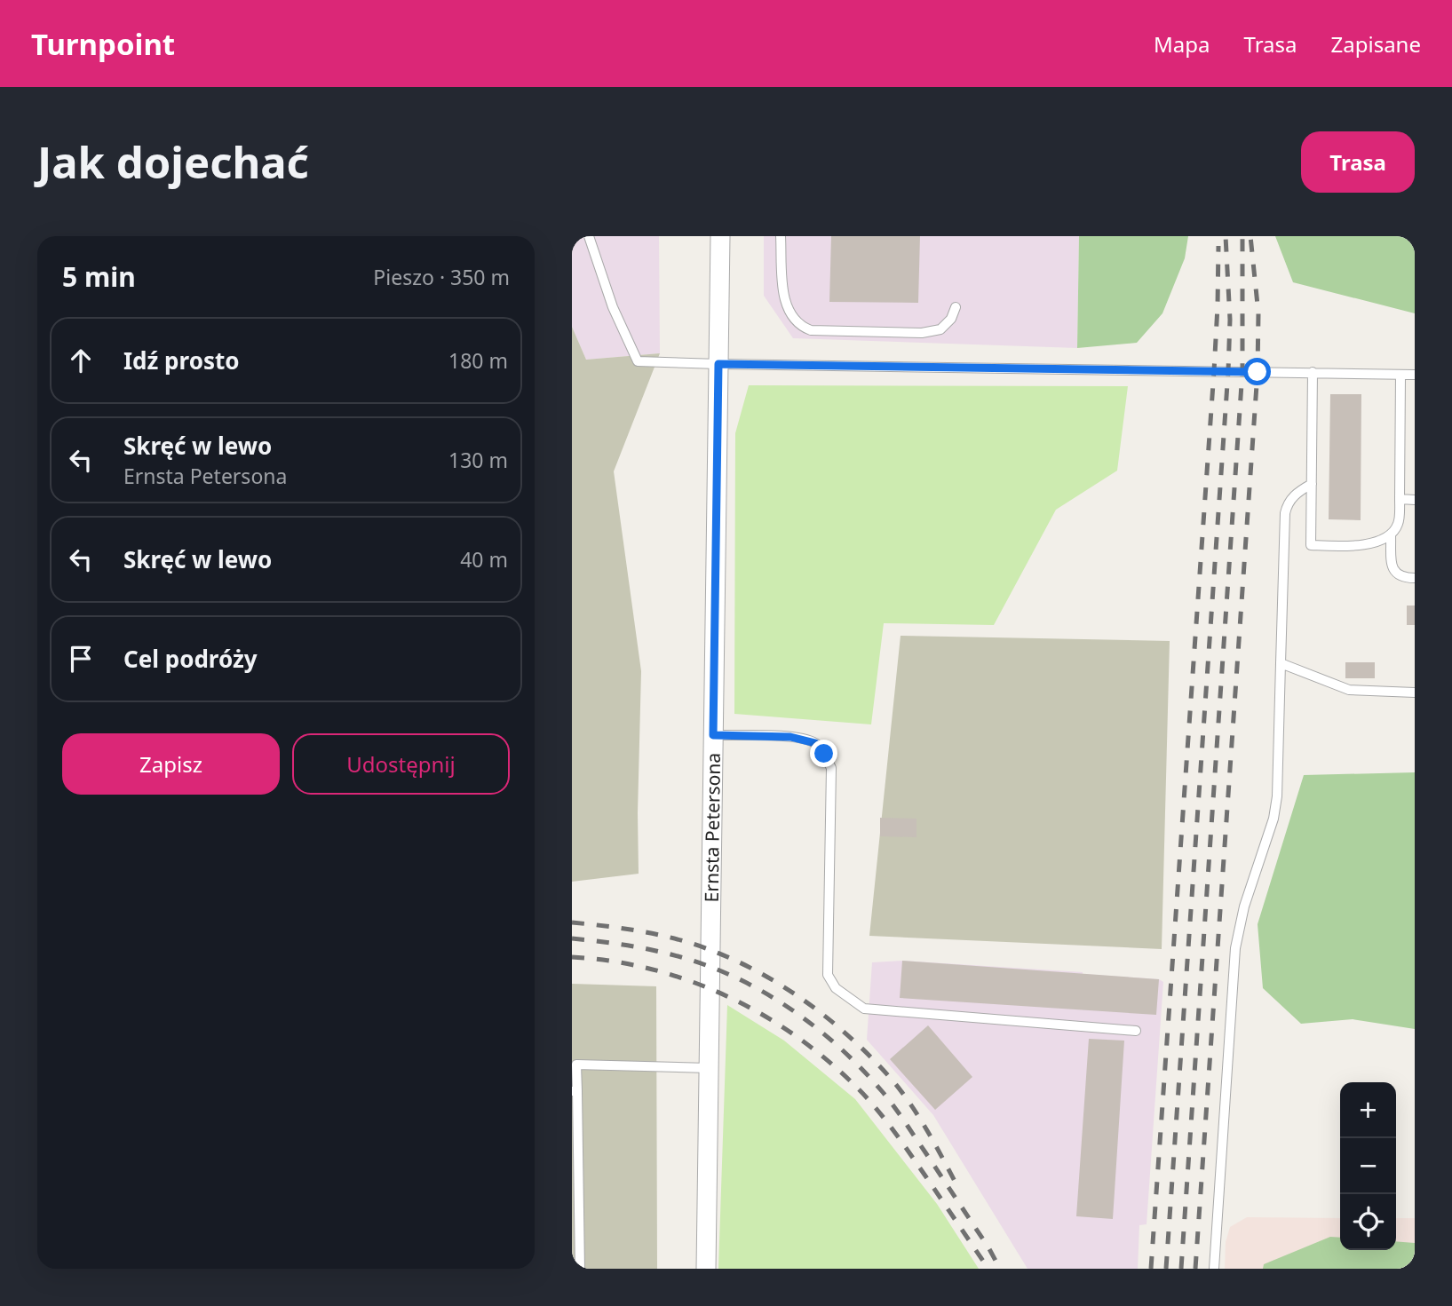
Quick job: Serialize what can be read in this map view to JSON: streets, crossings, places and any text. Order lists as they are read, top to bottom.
{
  "streets": {
    "street": ["Ernsta Petersona"]
  },
  "page": {
    "header": "Turnpoint",
    "nav": ["Mapa", "Trasa", "Zapisane"],
    "buttons": [
      "Trasa",
      ["Zapisz", "Udostępnij"]
    ],
    "title": "Jak dojechać",
    "heading": ["5 min", "Pieszo · 350 m"],
    "list": [
      ["Idź prosto", "180 m"],
      ["Skręć w lewo", "Ernsta Petersona", "130 m"],
      ["Skręć w lewo", "40 m"],
      "Cel podróży"
    ],
    "map_buttons": ["+", "−"]
  }
}
